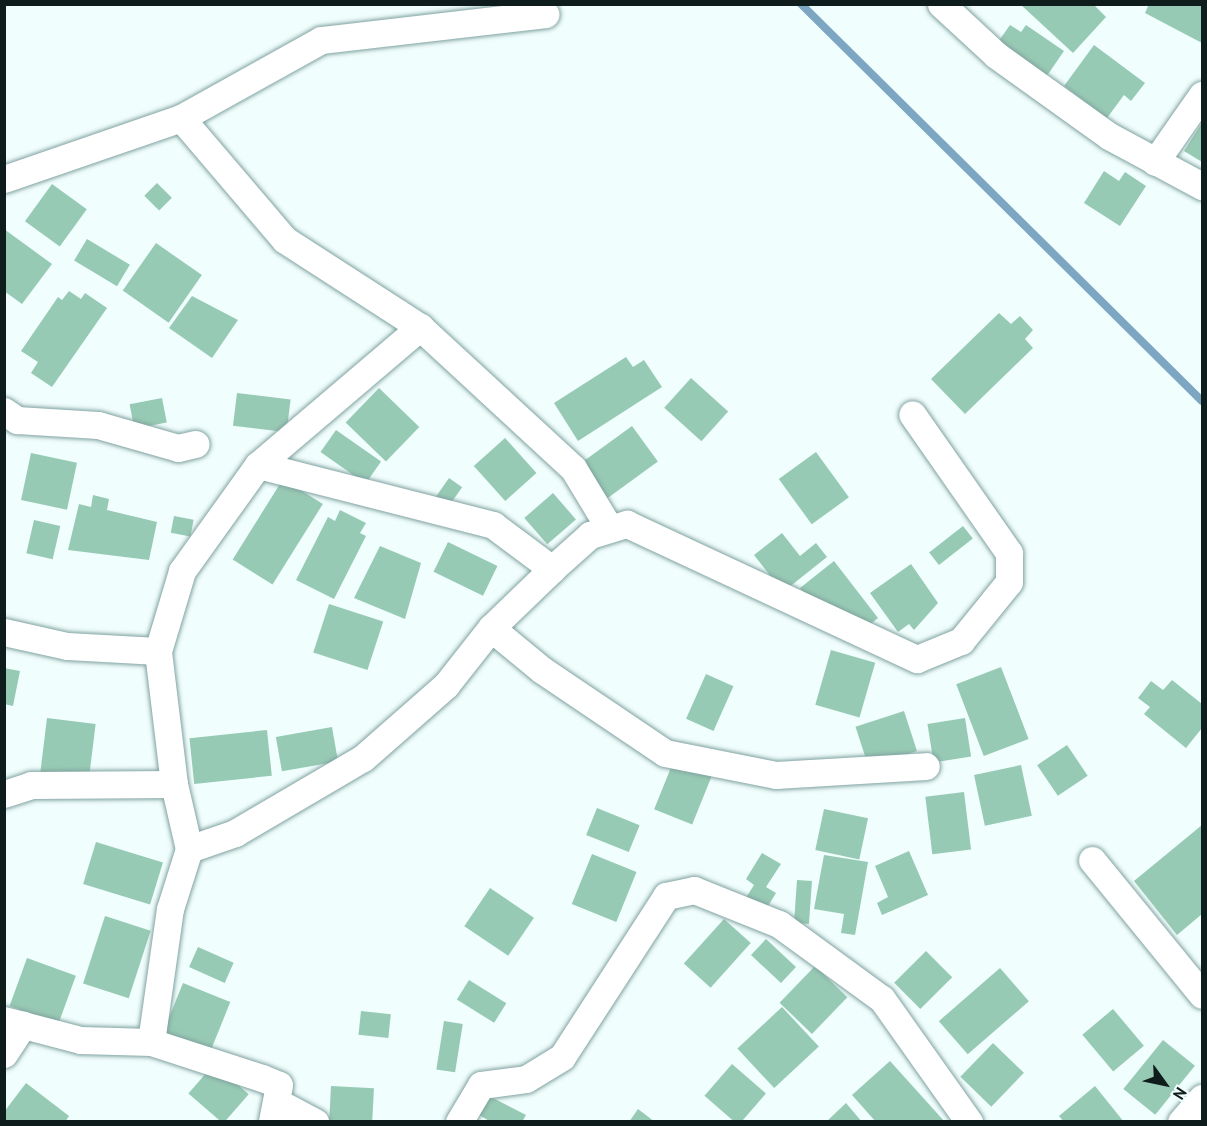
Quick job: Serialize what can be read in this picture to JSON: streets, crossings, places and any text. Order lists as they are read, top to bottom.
{
  "north": "bottom right"
}
